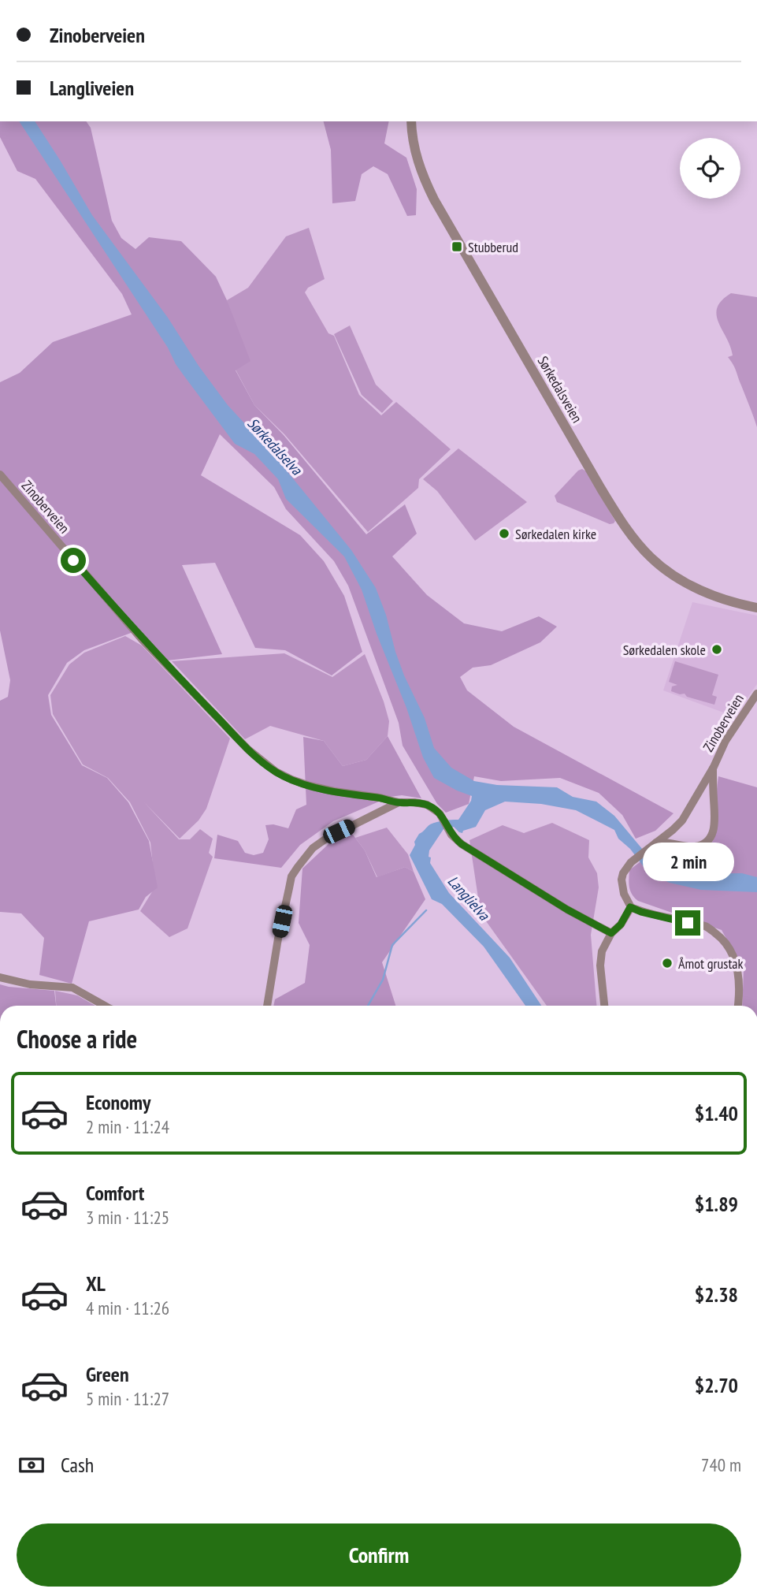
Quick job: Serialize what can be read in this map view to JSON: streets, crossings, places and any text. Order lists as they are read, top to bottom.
{
  "streets": {
    "street": ["Sørkedalsveien", "Zinoberveien"]
  },
  "water": ["Sørkedalselva", "Langlielva"],
  "places": {
    "transit": ["Stubberud"],
    "other": ["Sørkedalen kirke", "Sørkedalen skole", "Åmot grustak"]
  },
  "page": {
    "banner": ["Zinoberveien", "Langliveien"],
    "bubble": "2 min",
    "heading": "Choose a ride",
    "list": [
      {
        "name": "Economy",
        "note": "2 min · 11:24",
        "value": "$1.40"
      },
      {
        "name": "Comfort",
        "note": "3 min · 11:25",
        "value": "$1.89"
      },
      {
        "name": "XL",
        "note": "4 min · 11:26",
        "value": "$2.38"
      },
      {
        "name": "Green",
        "note": "5 min · 11:27",
        "value": "$2.70"
      }
    ],
    "pay": ["Cash", "740 m"],
    "buttons": "Confirm"
  }
}
